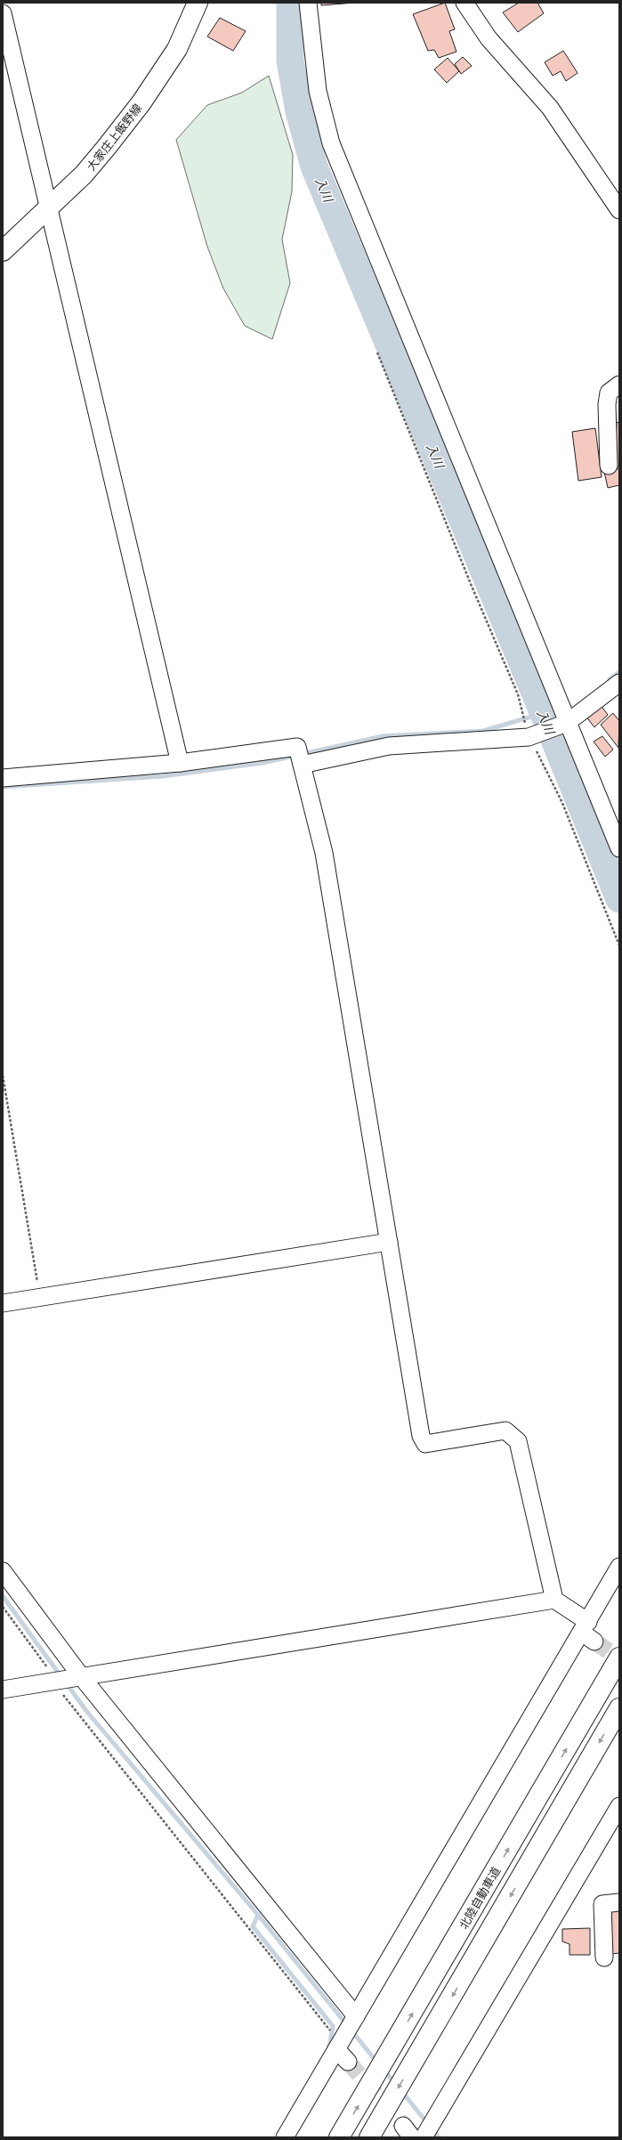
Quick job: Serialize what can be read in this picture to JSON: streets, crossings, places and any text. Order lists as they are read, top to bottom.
{
  "streets": {
    "main road": ["大家庄上飯野線", "北陸自動車道"]
  },
  "water": ["入川"]
}
